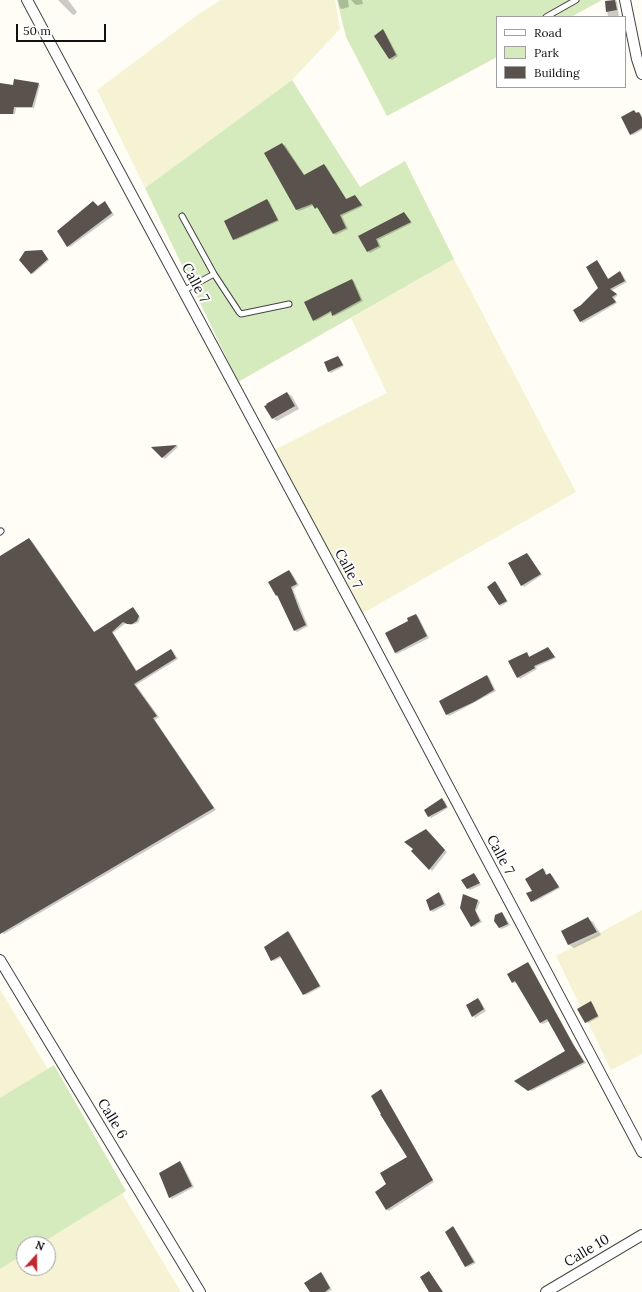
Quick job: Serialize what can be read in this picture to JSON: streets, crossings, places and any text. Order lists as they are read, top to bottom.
{
  "streets": {
    "street": ["Calle 7", "Calle 6", "Calle 10"]
  },
  "legend": ["Road", "Park", "Building"],
  "scale_bar": "50 m",
  "north": "top"
}
